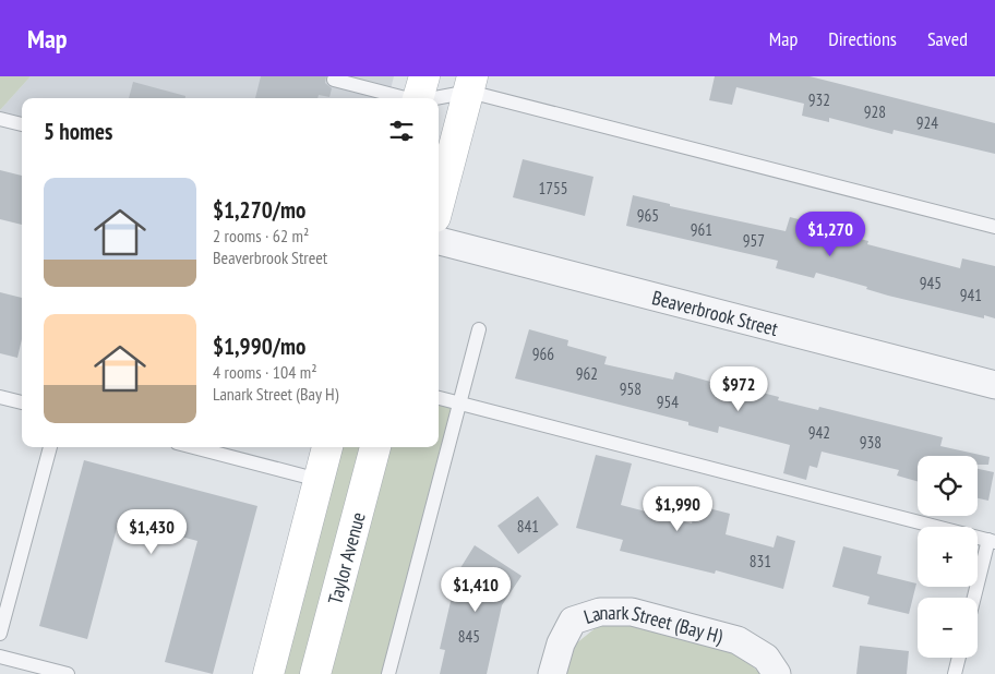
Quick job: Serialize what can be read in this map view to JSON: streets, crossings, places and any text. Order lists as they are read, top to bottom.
{
  "streets": {
    "main road": ["Taylor Avenue"],
    "street": ["Beaverbrook Street", "Lanark Street (Bay H)"]
  },
  "house_numbers": [
    "932",
    "928",
    "924",
    "1755",
    "965",
    "961",
    "957",
    "945",
    "941",
    "966",
    "962",
    "958",
    "954",
    "942",
    "938",
    "841",
    "831",
    "845"
  ],
  "page": {
    "header": "Map",
    "nav": ["Map", "Directions", "Saved"],
    "heading": "5 homes",
    "list": [
      {
        "name": "$1,270/mo",
        "note": "2 rooms · 62 m² · Beaverbrook Street"
      },
      {
        "name": "$1,990/mo",
        "note": "4 rooms · 104 m² · Lanark Street (Bay H)"
      }
    ],
    "price": [
      "$1,270",
      "$972",
      "$1,990",
      "$1,430",
      "$1,410"
    ],
    "map_buttons": ["+", "−"]
  }
}
